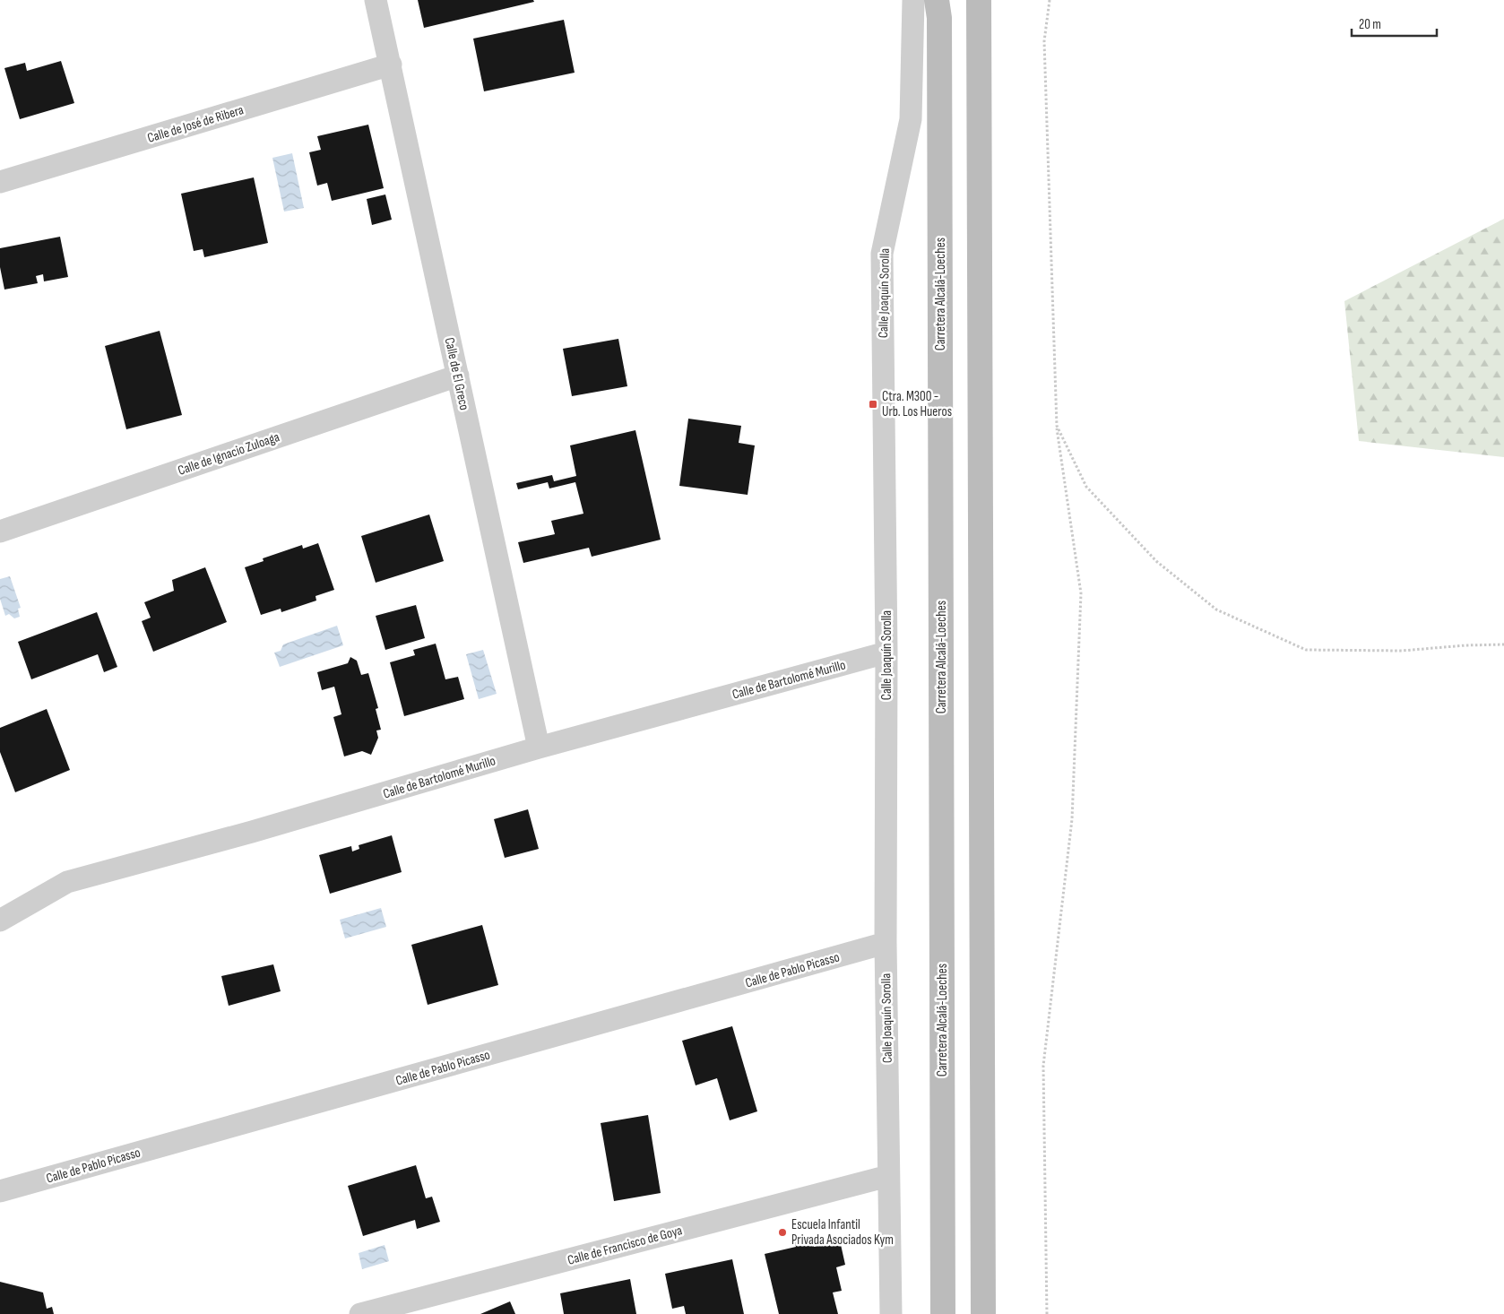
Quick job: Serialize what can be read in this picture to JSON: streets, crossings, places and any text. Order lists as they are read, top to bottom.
{
  "streets": {
    "main road": ["Carretera Alcalá-Loeches"],
    "street": [
      "Calle de José de Ribera",
      "Calle Joaquín Sorolla",
      "Calle de El Greco",
      "Calle de Ignacio Zuloaga",
      "Calle de Bartolomé Murillo",
      "Calle de Pablo Picasso",
      "Calle de Francisco de Goya"
    ]
  },
  "crossings": [
    ["Calle de José de Ribera", "Calle de El Greco"],
    ["Calle Joaquín Sorolla", "Calle de Bartolomé Murillo"],
    ["Calle Joaquín Sorolla", "Calle de Pablo Picasso"],
    ["Calle Joaquín Sorolla", "Calle de Francisco de Goya"],
    ["Calle de El Greco", "Calle de Ignacio Zuloaga"],
    ["Calle de El Greco", "Calle de Bartolomé Murillo"]
  ],
  "places": {
    "transit": ["Ctra. M300 - Urb. Los Hueros"],
    "other": ["Escuela Infantil Privada Asociados Kym"]
  },
  "scale_bar": "20 m"
}
